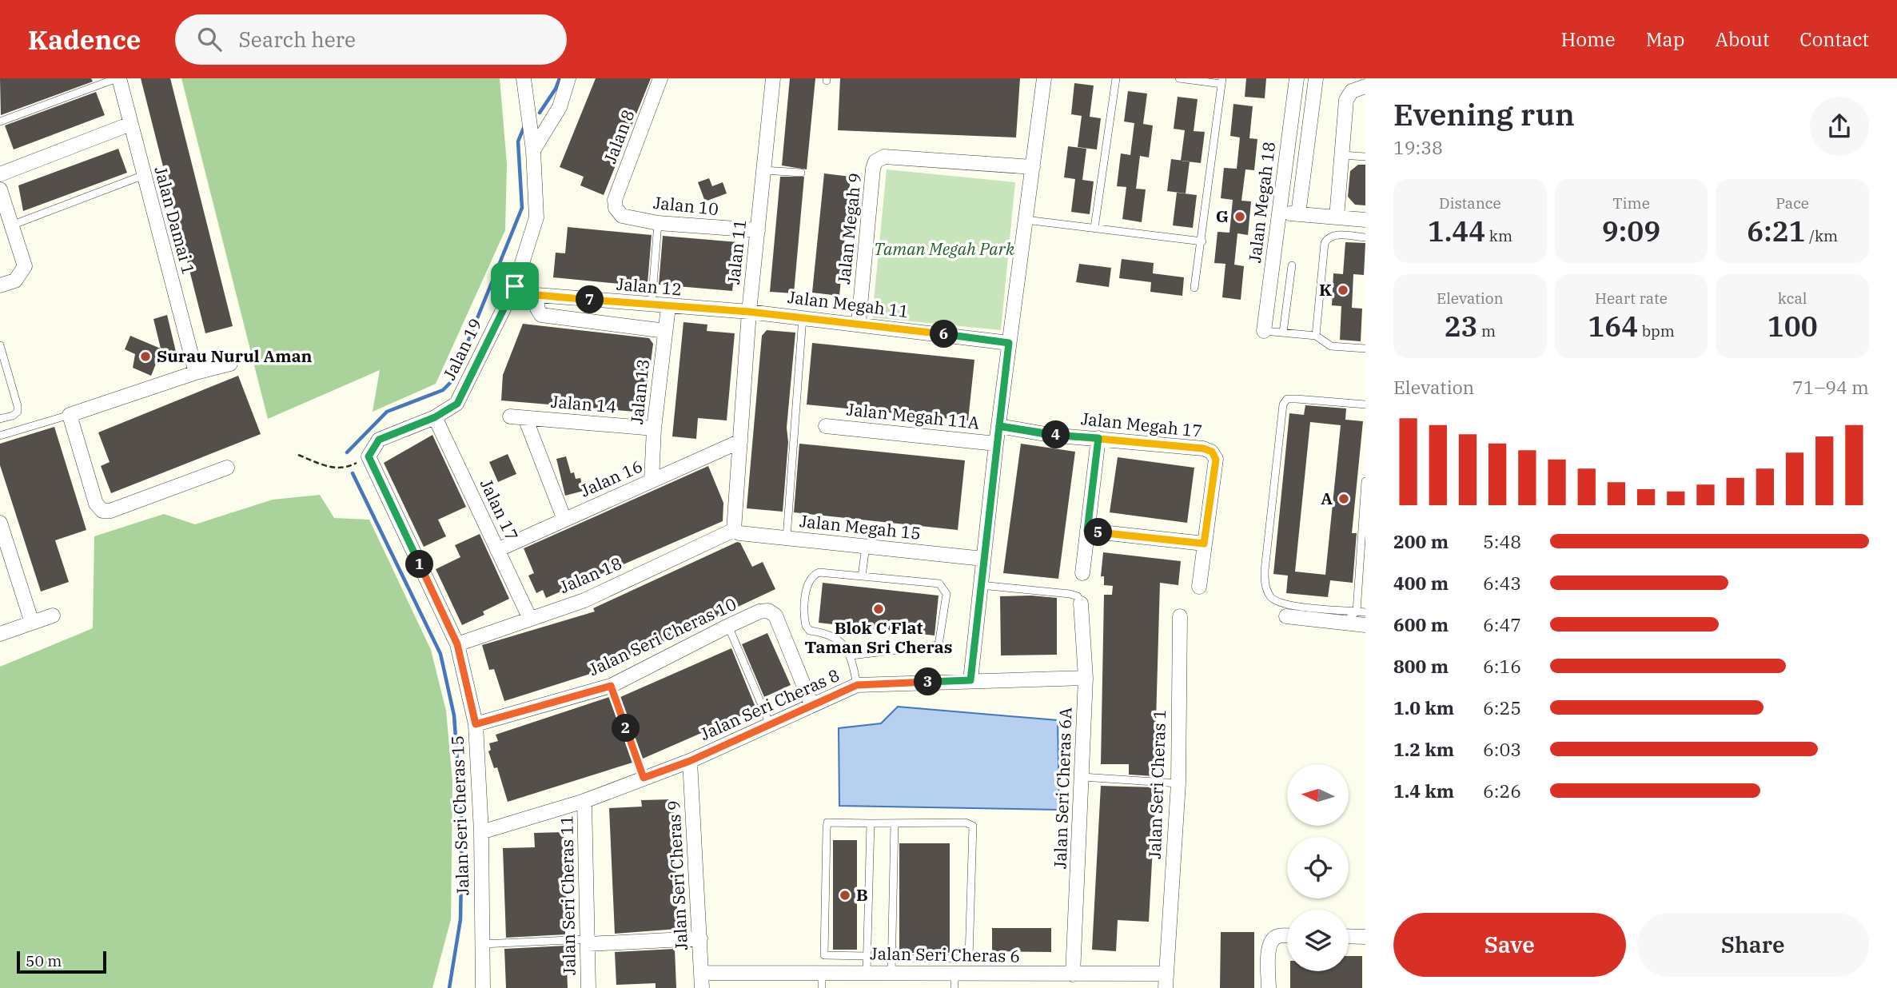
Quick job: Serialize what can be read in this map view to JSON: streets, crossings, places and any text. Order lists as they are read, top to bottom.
{
  "streets": {
    "street": [
      "Jalan 8",
      "Jalan Megah 18",
      "Jalan 10",
      "Jalan Damai 1",
      "Jalan Megah 9",
      "Jalan 11",
      "Jalan 12",
      "Jalan Megah 11",
      "Jalan 19",
      "Jalan 13",
      "Jalan 14",
      "Jalan Megah 11A",
      "Jalan Megah 17",
      "Jalan 16",
      "Jalan 17",
      "Jalan Megah 15",
      "Jalan 18",
      "Jalan Seri Cheras 10",
      "Jalan Seri Cheras 8",
      "Jalan Seri Cheras 1",
      "Jalan Seri Cheras 6A",
      "Jalan Seri Cheras 15",
      "Jalan Seri Cheras 9",
      "Jalan Seri Cheras 11",
      "Jalan Seri Cheras 6"
    ]
  },
  "crossings": [
    ["Jalan 8", "Jalan 10"],
    ["Jalan 10", "Jalan 11"],
    ["Jalan Megah 9", "Jalan Megah 11"],
    ["Jalan 11", "Jalan 12"],
    ["Jalan 11", "Jalan Megah 11"],
    ["Jalan 11", "Jalan 16"],
    ["Jalan 11", "Jalan Megah 15"],
    ["Jalan 11", "Jalan 18"],
    ["Jalan 12", "Jalan Megah 11"],
    ["Jalan 12", "Jalan 19"],
    ["Jalan 12", "Jalan 13"],
    ["Jalan 19", "Jalan 17"],
    ["Jalan 13", "Jalan 14"],
    ["Jalan 13", "Jalan 16"],
    ["Jalan 16", "Jalan 17"],
    ["Jalan 17", "Jalan 18"],
    ["Jalan Megah 15", "Jalan 18"],
    ["Jalan 18", "Jalan Seri Cheras 15"],
    ["Jalan Seri Cheras 10", "Jalan Seri Cheras 8"],
    ["Jalan Seri Cheras 10", "Jalan Seri Cheras 15"],
    ["Jalan Seri Cheras 8", "Jalan Seri Cheras 6A"],
    ["Jalan Seri Cheras 8", "Jalan Seri Cheras 15"],
    ["Jalan Seri Cheras 8", "Jalan Seri Cheras 9"],
    ["Jalan Seri Cheras 8", "Jalan Seri Cheras 11"],
    ["Jalan Seri Cheras 1", "Jalan Seri Cheras 6"],
    ["Jalan Seri Cheras 6A", "Jalan Seri Cheras 6"],
    ["Jalan Seri Cheras 9", "Jalan Seri Cheras 6"]
  ],
  "parks": ["Taman Megah Park"],
  "places": [
    "G",
    "K",
    "Surau Nurul Aman",
    "A",
    "Blok C Flat Taman Sri Cheras",
    "B"
  ],
  "scale_bar": "50 m",
  "north": "left",
  "page": {
    "header": "Kadence",
    "search": "Search here",
    "nav": [
      "Home",
      "Map",
      "About",
      "Contact"
    ],
    "heading": ["Evening run", "19:38"],
    "stats": [
      ["Distance", "1.44 km"],
      ["Time", "9:09"],
      ["Pace", "6:21 /km"],
      ["Elevation", "23 m"],
      ["Heart rate", "164 bpm"],
      ["kcal", "100"]
    ],
    "pins": [
      "7",
      "6",
      "4",
      "5",
      "1",
      "3",
      "2"
    ],
    "chart": ["Elevation", "71–94 m"],
    "list": [
      {
        "name": "200 m",
        "note": "5:48"
      },
      {
        "name": "400 m",
        "note": "6:43"
      },
      {
        "name": "600 m",
        "note": "6:47"
      },
      {
        "name": "800 m",
        "note": "6:16"
      },
      {
        "name": "1.0 km",
        "note": "6:25"
      },
      {
        "name": "1.2 km",
        "note": "6:03"
      },
      {
        "name": "1.4 km",
        "note": "6:26"
      }
    ],
    "buttons": ["Save", "Share"],
    "scale": "50 m"
  }
}
